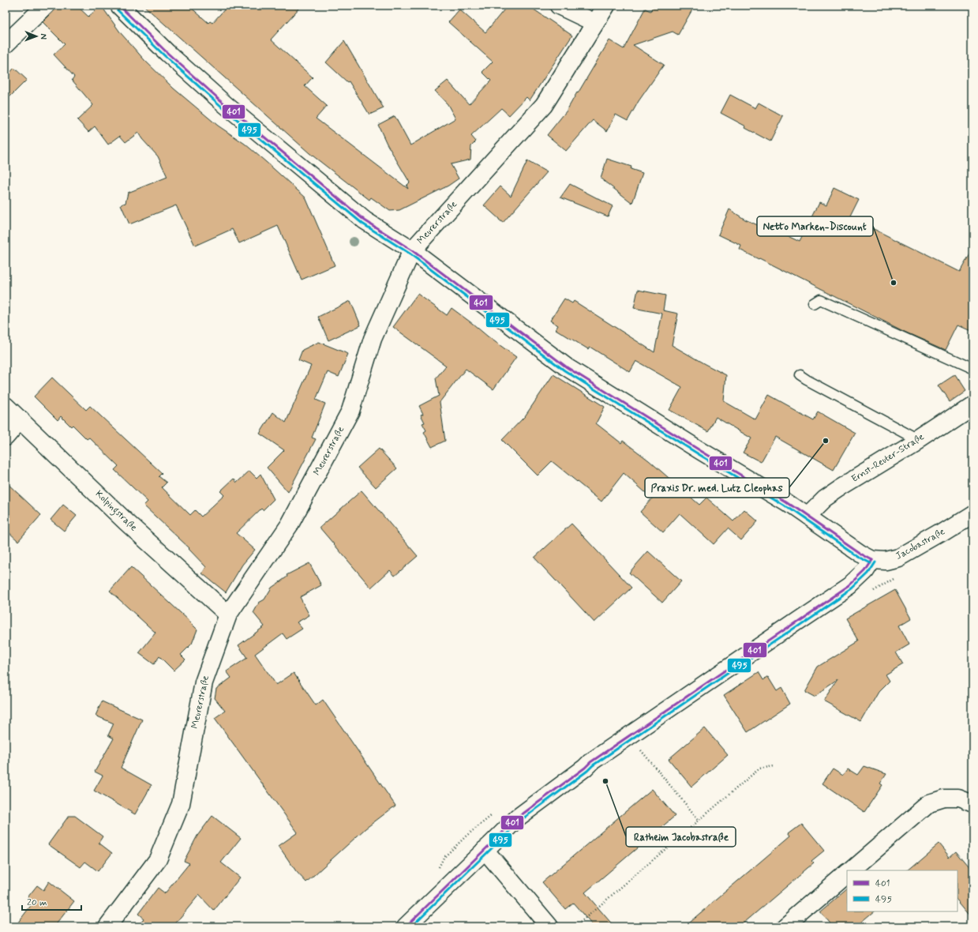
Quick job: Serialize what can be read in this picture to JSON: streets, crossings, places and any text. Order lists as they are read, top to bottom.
{
  "streets": {
    "street": [
      "Meurerstraße",
      "Ernst-Reuter-Straße",
      "Kolpingstraße",
      "Jacobastraße"
    ]
  },
  "crossings": [
    ["Meurerstraße", "Kolpingstraße"]
  ],
  "places": ["Netto Marken-Discount", "Praxis Dr. med. Lutz Cleophas", "Ratheim Jacobastraße"],
  "lines": ["transit line 401", "transit line 495"],
  "legend": ["401", "495"],
  "scale_bar": "20 m",
  "north": "right"
}
